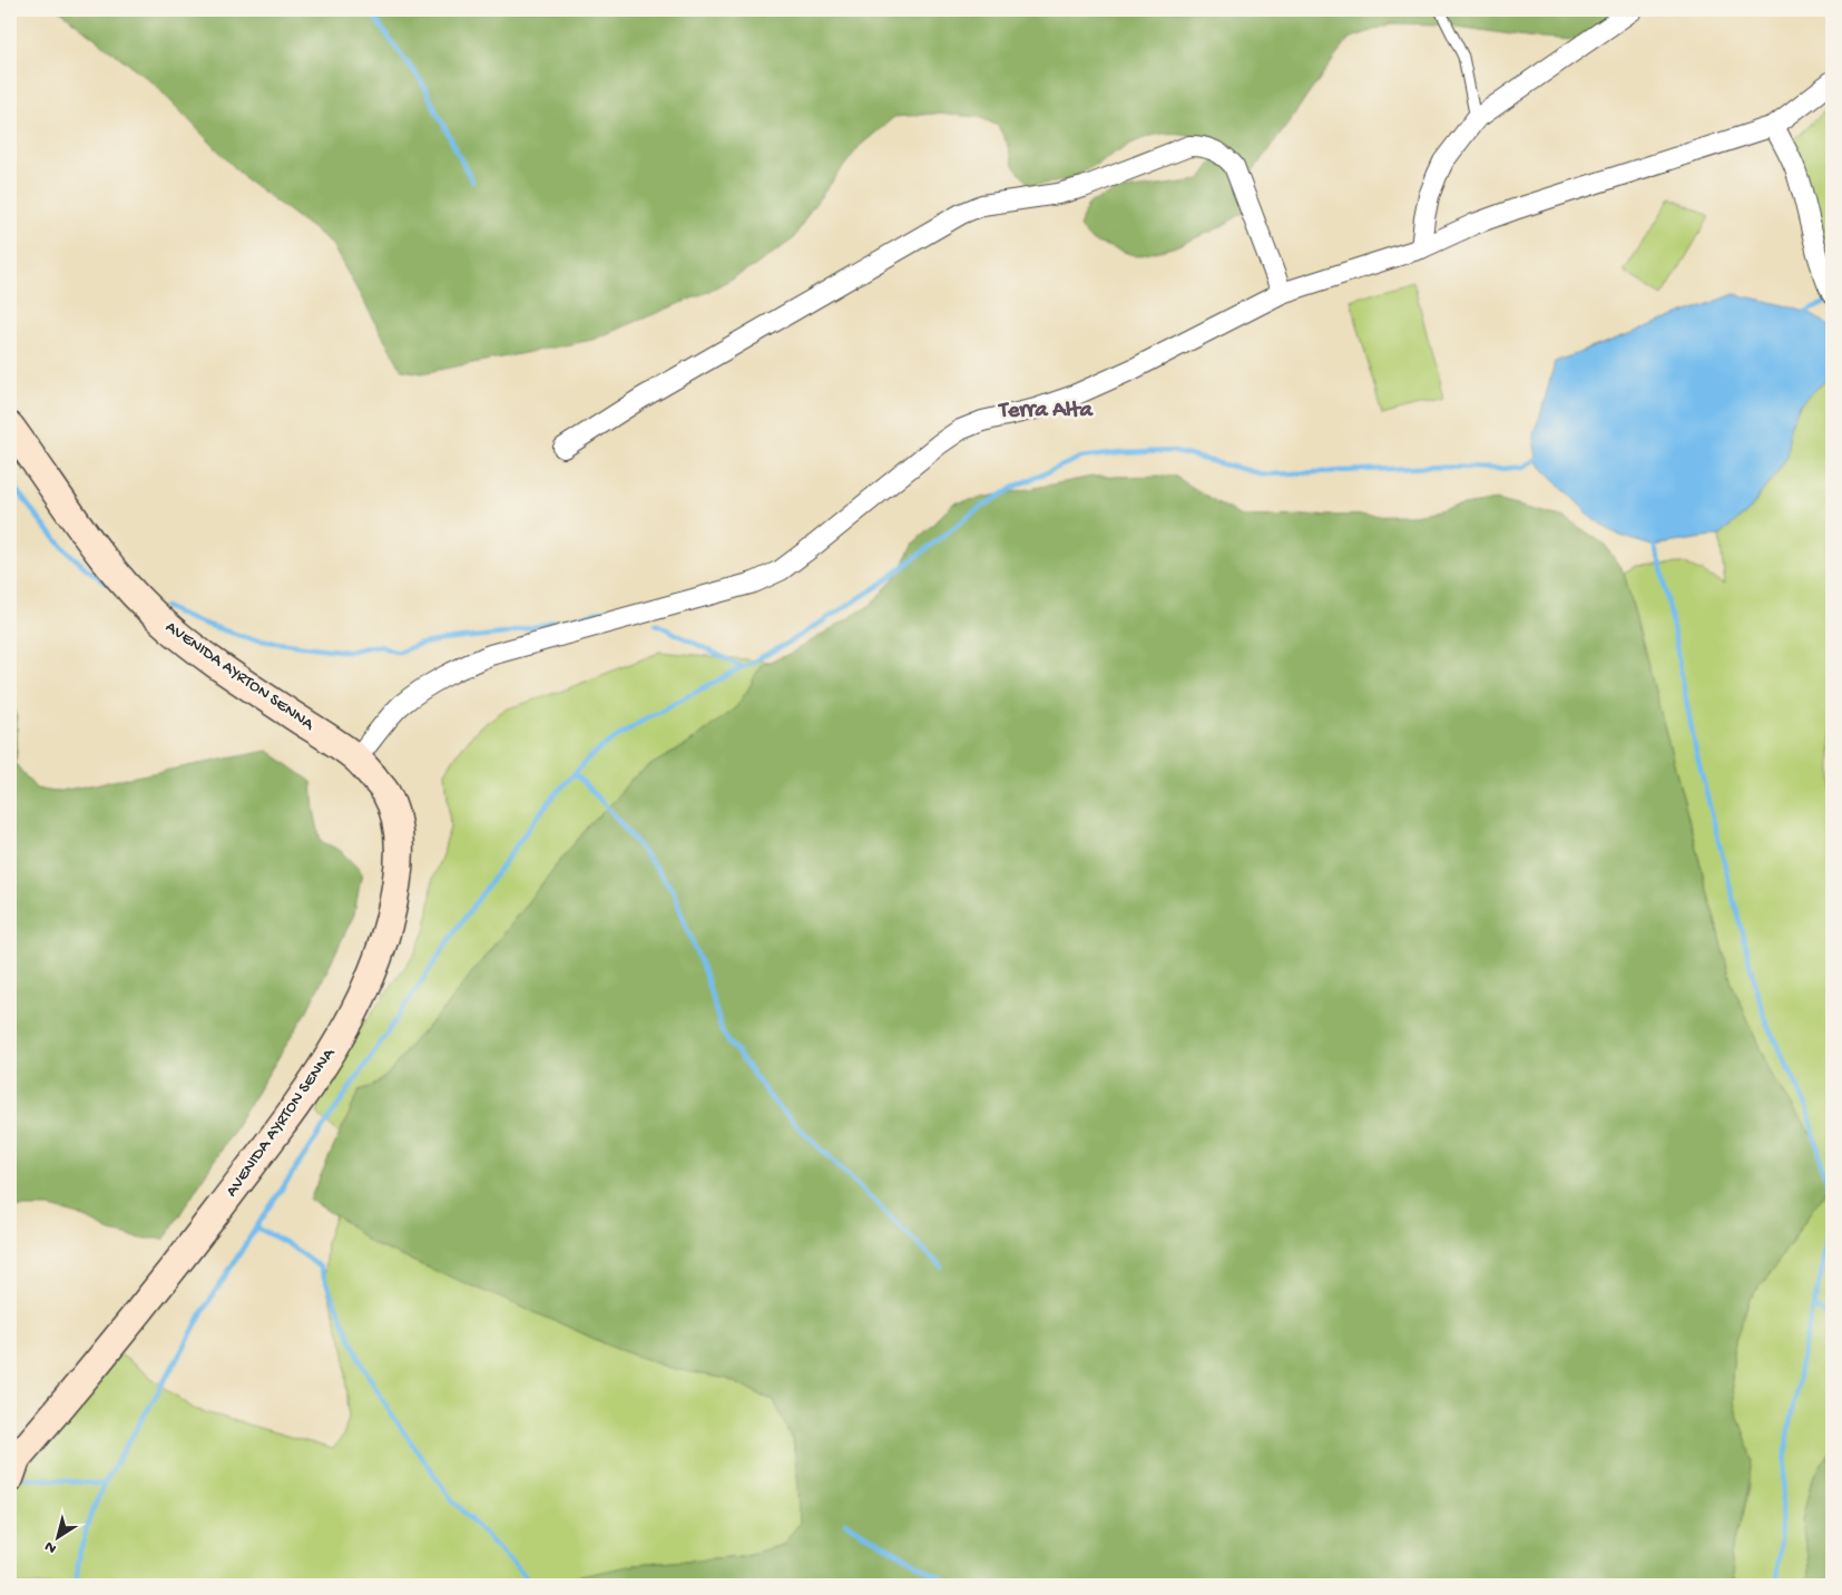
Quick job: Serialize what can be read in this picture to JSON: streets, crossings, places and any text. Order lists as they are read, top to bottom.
{
  "streets": {
    "street": ["AVENIDA AYRTON SENNA"]
  },
  "districts": ["Terra Alta"],
  "north": "bottom left"
}
